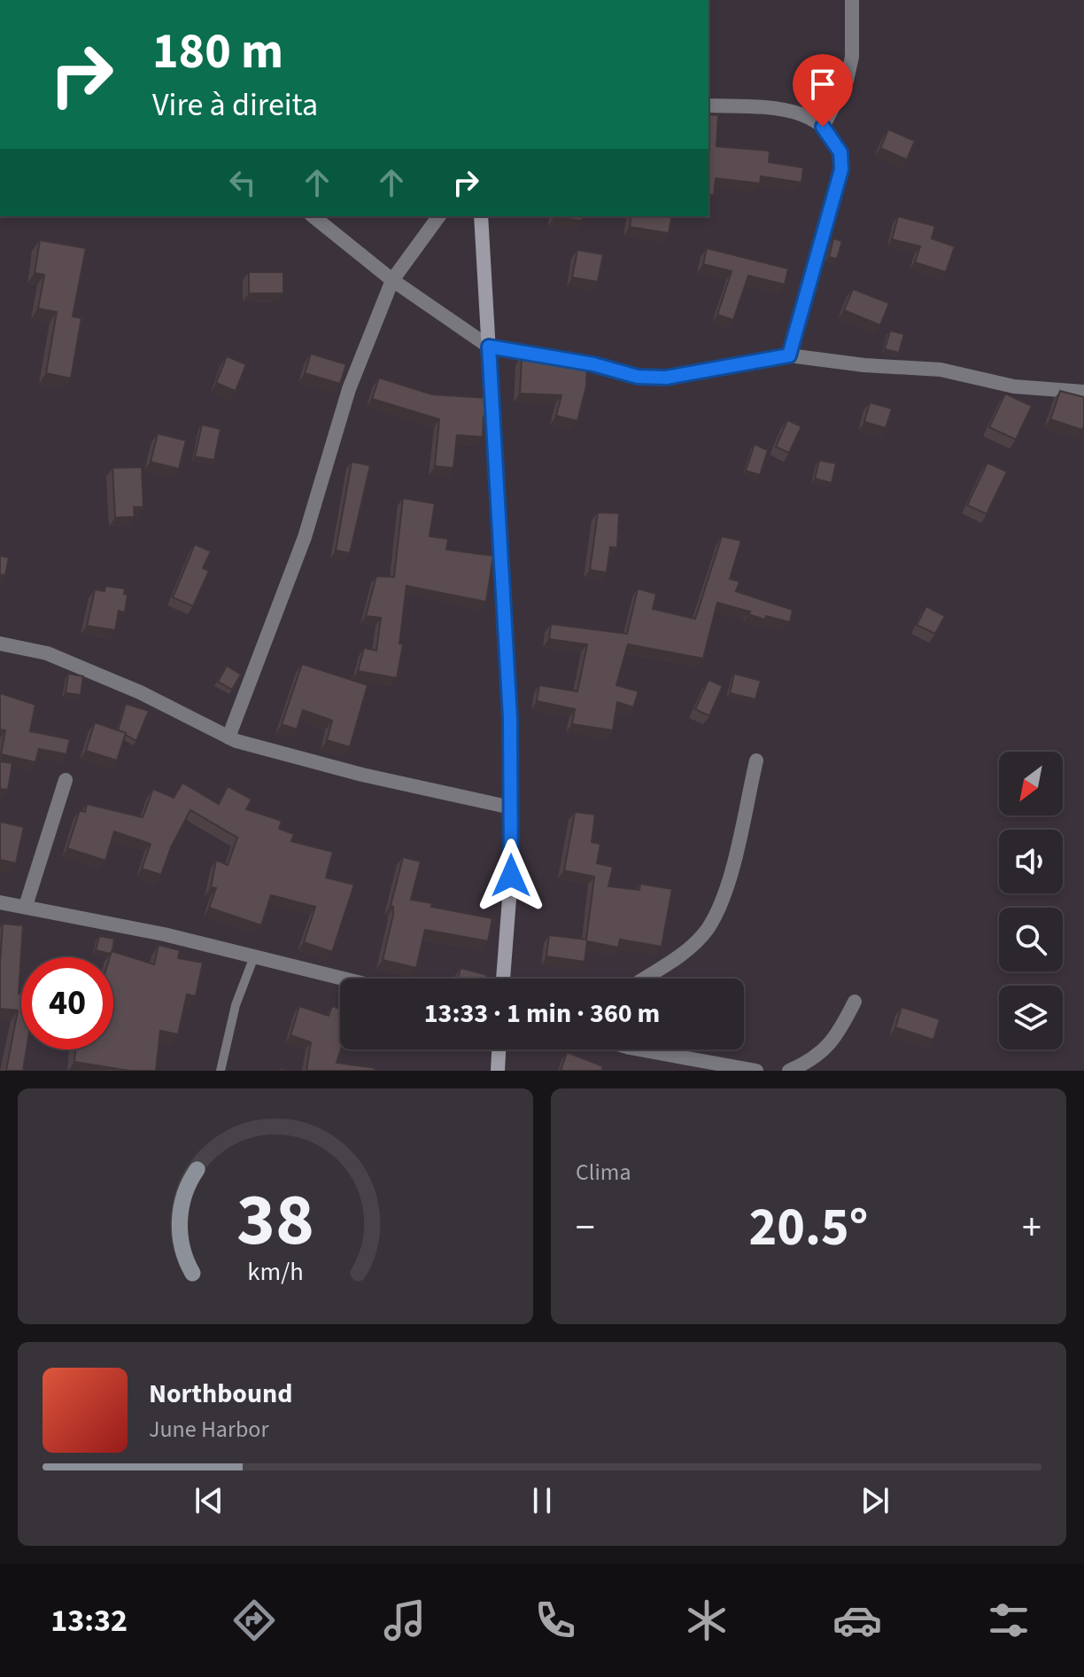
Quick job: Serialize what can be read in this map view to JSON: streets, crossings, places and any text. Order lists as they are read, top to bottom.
{
  "north": "bottom left",
  "page": {
    "turn": ["180 m", "Vire à direita"],
    "limit": "40",
    "trip": "13:33 · 1 min · 360 m",
    "tile": "Clima",
    "heat": ["−", "20.5°", "+"],
    "song": ["Northbound", "June Harbor"],
    "tabs": "13:32",
    "gauge": ["38", "km/h"]
  }
}
